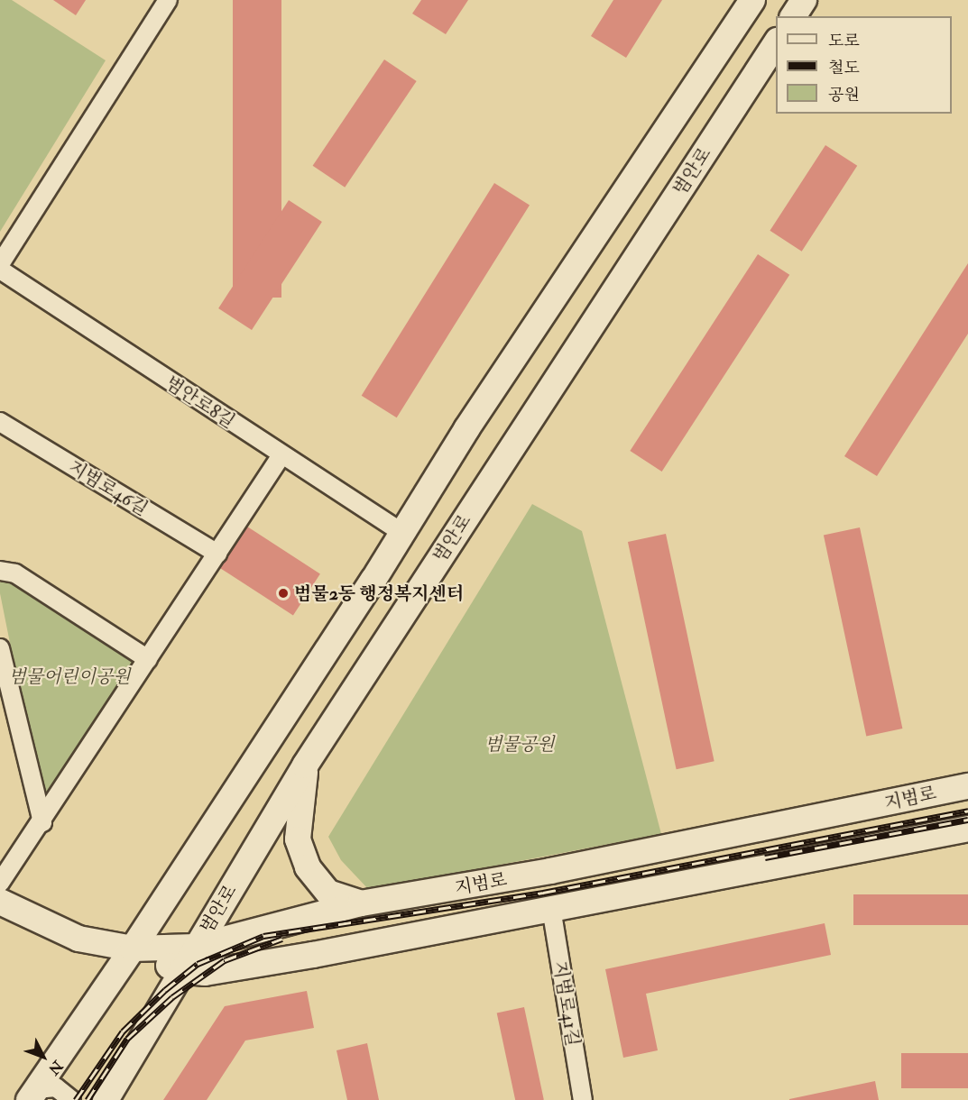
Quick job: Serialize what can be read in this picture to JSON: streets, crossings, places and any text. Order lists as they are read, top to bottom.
{
  "streets": {
    "main road": ["범안로", "지범로"],
    "street": ["범안로8길", "지범로46길", "지범로41길"]
  },
  "crossings": [
    ["범안로", "지범로"]
  ],
  "parks": ["범물어린이공원", "범물공원"],
  "places": ["범물2동 행정복지센터"],
  "legend": ["도로", "철도", "공원"],
  "north": "bottom right"
}
